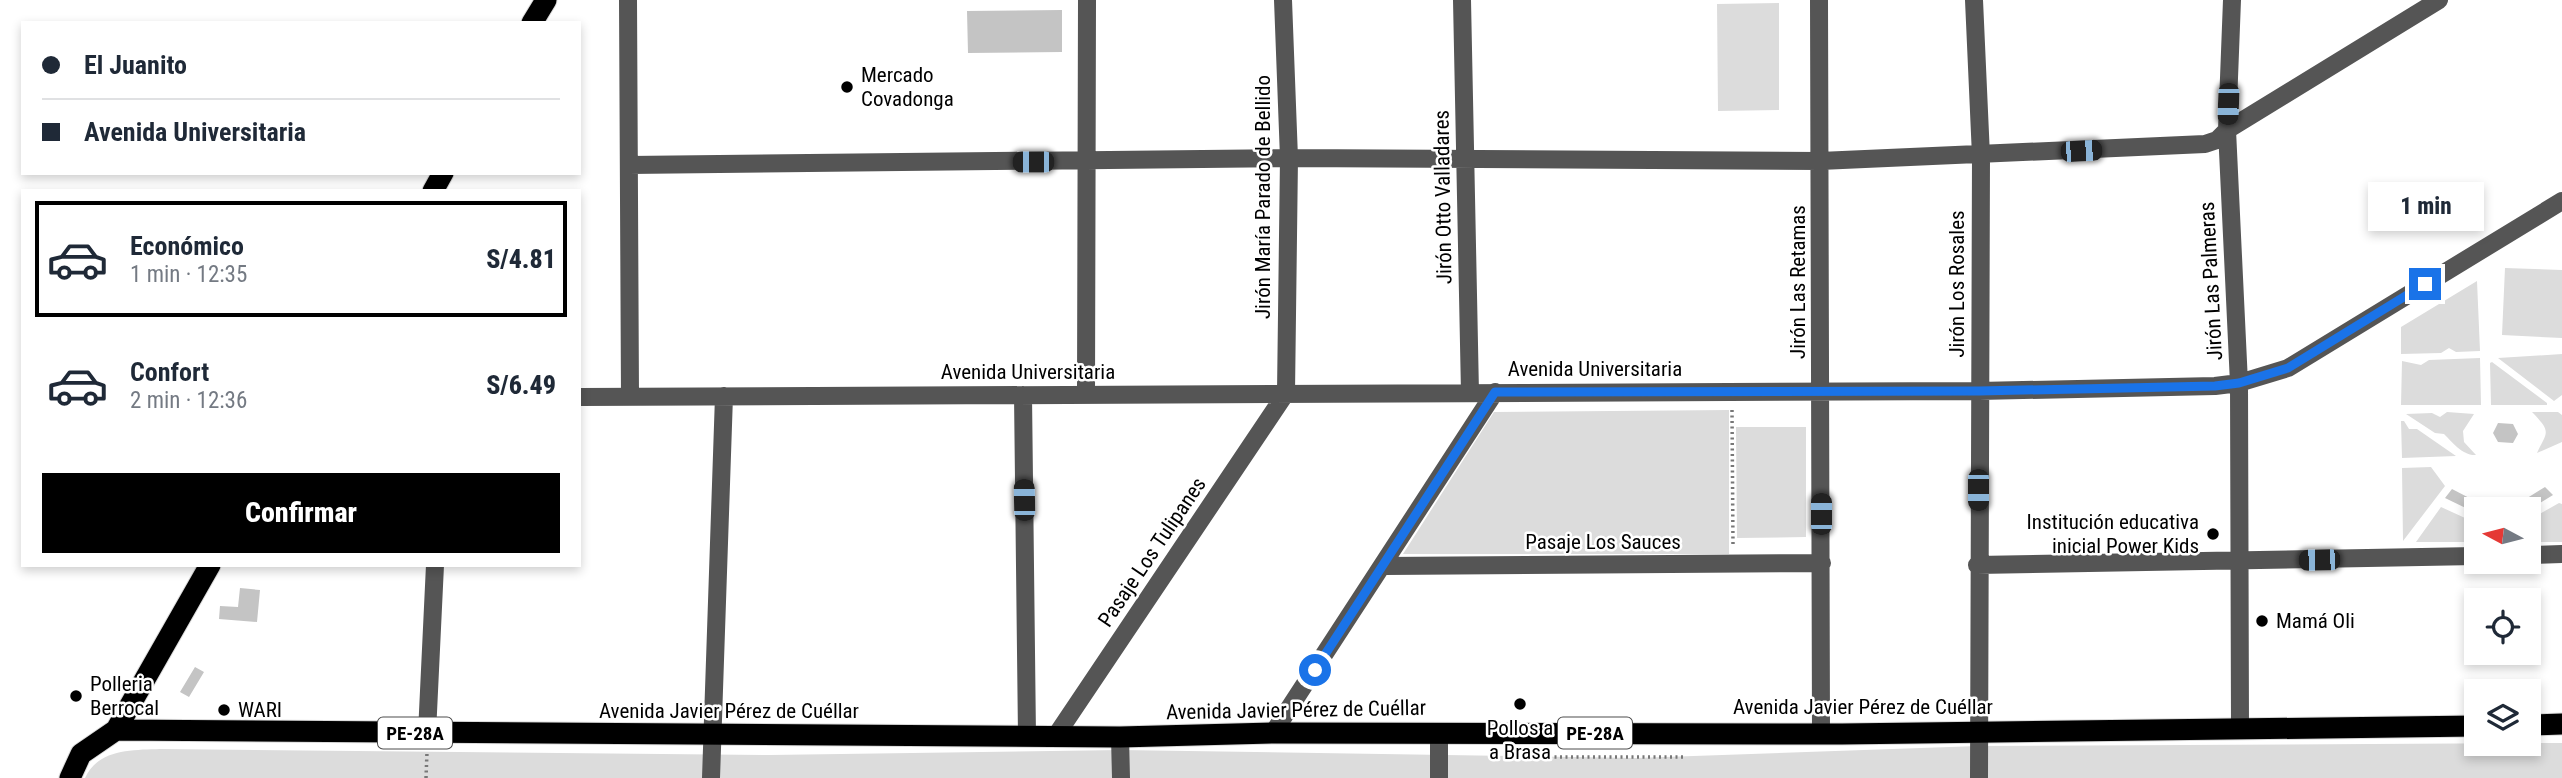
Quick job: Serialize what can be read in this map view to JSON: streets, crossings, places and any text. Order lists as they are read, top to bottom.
{
  "streets": {
    "highway": ["Avenida Javier Pérez de Cuéllar", "PE-28A"],
    "street": [
      "Jirón María Parado de Bellido",
      "Jirón Otto Valladares",
      "Jirón Las Palmeras",
      "Jirón Las Retamas",
      "Jirón Los Rosales",
      "Avenida Universitaria",
      "Pasaje Los Sauces",
      "Pasaje Los Tulipanes"
    ]
  },
  "crossings": [
    ["Jirón María Parado de Bellido", "Avenida Universitaria"],
    ["Jirón María Parado de Bellido", "Pasaje Los Tulipanes"],
    ["Jirón Otto Valladares", "Avenida Universitaria"],
    ["Jirón Las Palmeras", "Avenida Universitaria"],
    ["Jirón Las Palmeras", "Avenida Javier Pérez de Cuéllar"],
    ["Jirón Las Retamas", "Avenida Universitaria"],
    ["Jirón Las Retamas", "Pasaje Los Sauces"],
    ["Jirón Las Retamas", "Avenida Javier Pérez de Cuéllar"],
    ["Jirón Los Rosales", "Avenida Universitaria"],
    ["Jirón Los Rosales", "Avenida Javier Pérez de Cuéllar"],
    ["Avenida Universitaria", "Pasaje Los Tulipanes"],
    ["Pasaje Los Tulipanes", "Avenida Javier Pérez de Cuéllar"]
  ],
  "places": [
    "Mercado Covadonga",
    "Institución educativa inicial Power Kids",
    "Mamá Oli",
    "Polleria Berrocal",
    "Pollos a a Brasa",
    "WARI"
  ],
  "north": "left",
  "page": {
    "banner": ["El Juanito", "Avenida Universitaria"],
    "bubble": "1 min",
    "list": [
      {
        "name": "Económico",
        "note": "1 min · 12:35",
        "value": "S/4.81"
      },
      {
        "name": "Confort",
        "note": "2 min · 12:36",
        "value": "S/6.49"
      }
    ],
    "buttons": "Confirmar"
  }
}
